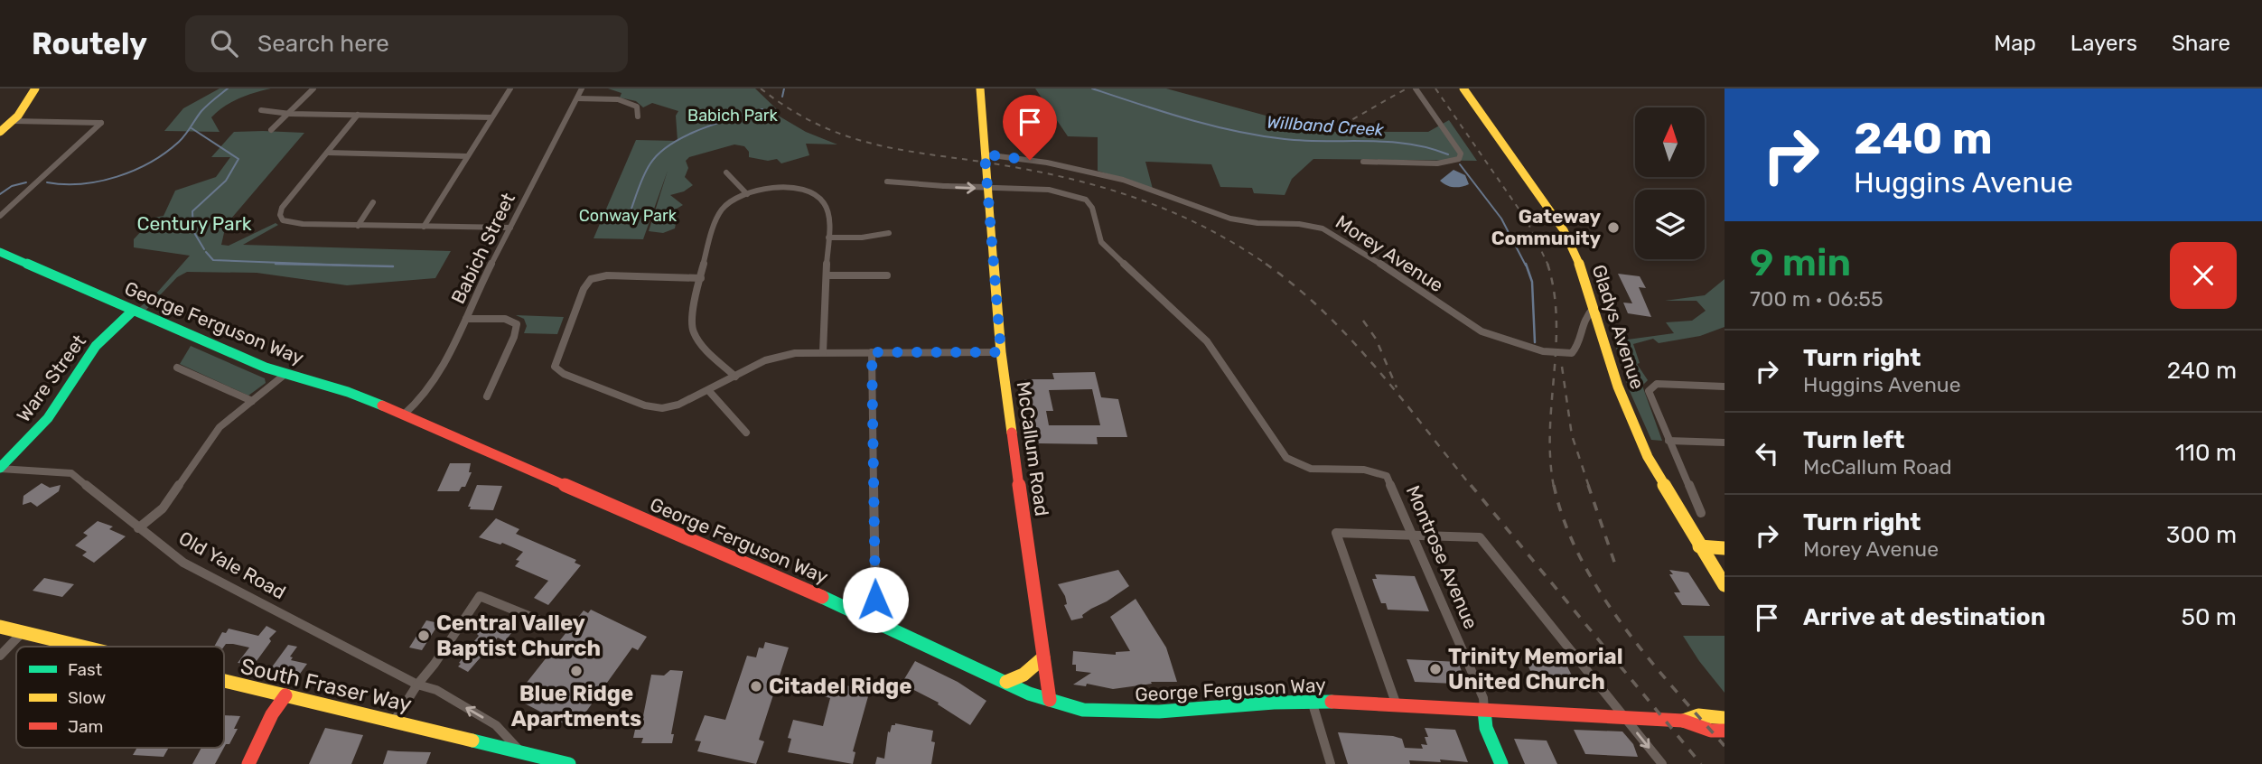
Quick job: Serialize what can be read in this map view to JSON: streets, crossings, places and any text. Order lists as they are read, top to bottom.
{
  "streets": {
    "main road": [
      "George Ferguson Way",
      "Gladys Avenue",
      "Ware Street",
      "McCallum Road",
      "Montrose Avenue",
      "South Fraser Way"
    ],
    "street": ["Babich Street", "Morey Avenue", "Old Yale Road"]
  },
  "crossings": [
    ["Babich Street", "George Ferguson Way"],
    ["Morey Avenue", "Gladys Avenue"],
    ["Morey Avenue", "McCallum Road"],
    ["George Ferguson Way", "Ware Street"],
    ["George Ferguson Way", "McCallum Road"],
    ["George Ferguson Way", "Montrose Avenue"],
    ["Ware Street", "Old Yale Road"],
    ["McCallum Road", "Montrose Avenue"],
    ["Old Yale Road", "South Fraser Way"]
  ],
  "water": ["Willband Creek"],
  "parks": ["Babich Park", "Conway Park", "Century Park"],
  "places": [
    "Gateway Community",
    "Central Valley Baptist Church",
    "Trinity Memorial United Church",
    "Blue Ridge Apartments",
    "Citadel Ridge"
  ],
  "legend": ["Fast", "Slow", "Jam"],
  "north": "top",
  "page": {
    "header": "Routely",
    "search": "Search here",
    "nav": ["Map", "Layers", "Share"],
    "turn": ["240 m", "Huggins Avenue"],
    "heading": ["9 min", "700 m · 06:55"],
    "list": [
      {
        "name": "Turn right",
        "note": "Huggins Avenue",
        "value": "240 m"
      },
      {
        "name": "Turn left",
        "note": "McCallum Road",
        "value": "110 m"
      },
      {
        "name": "Turn right",
        "note": "Morey Avenue",
        "value": "300 m"
      },
      {
        "name": "Arrive at destination",
        "value": "50 m"
      }
    ]
  }
}
